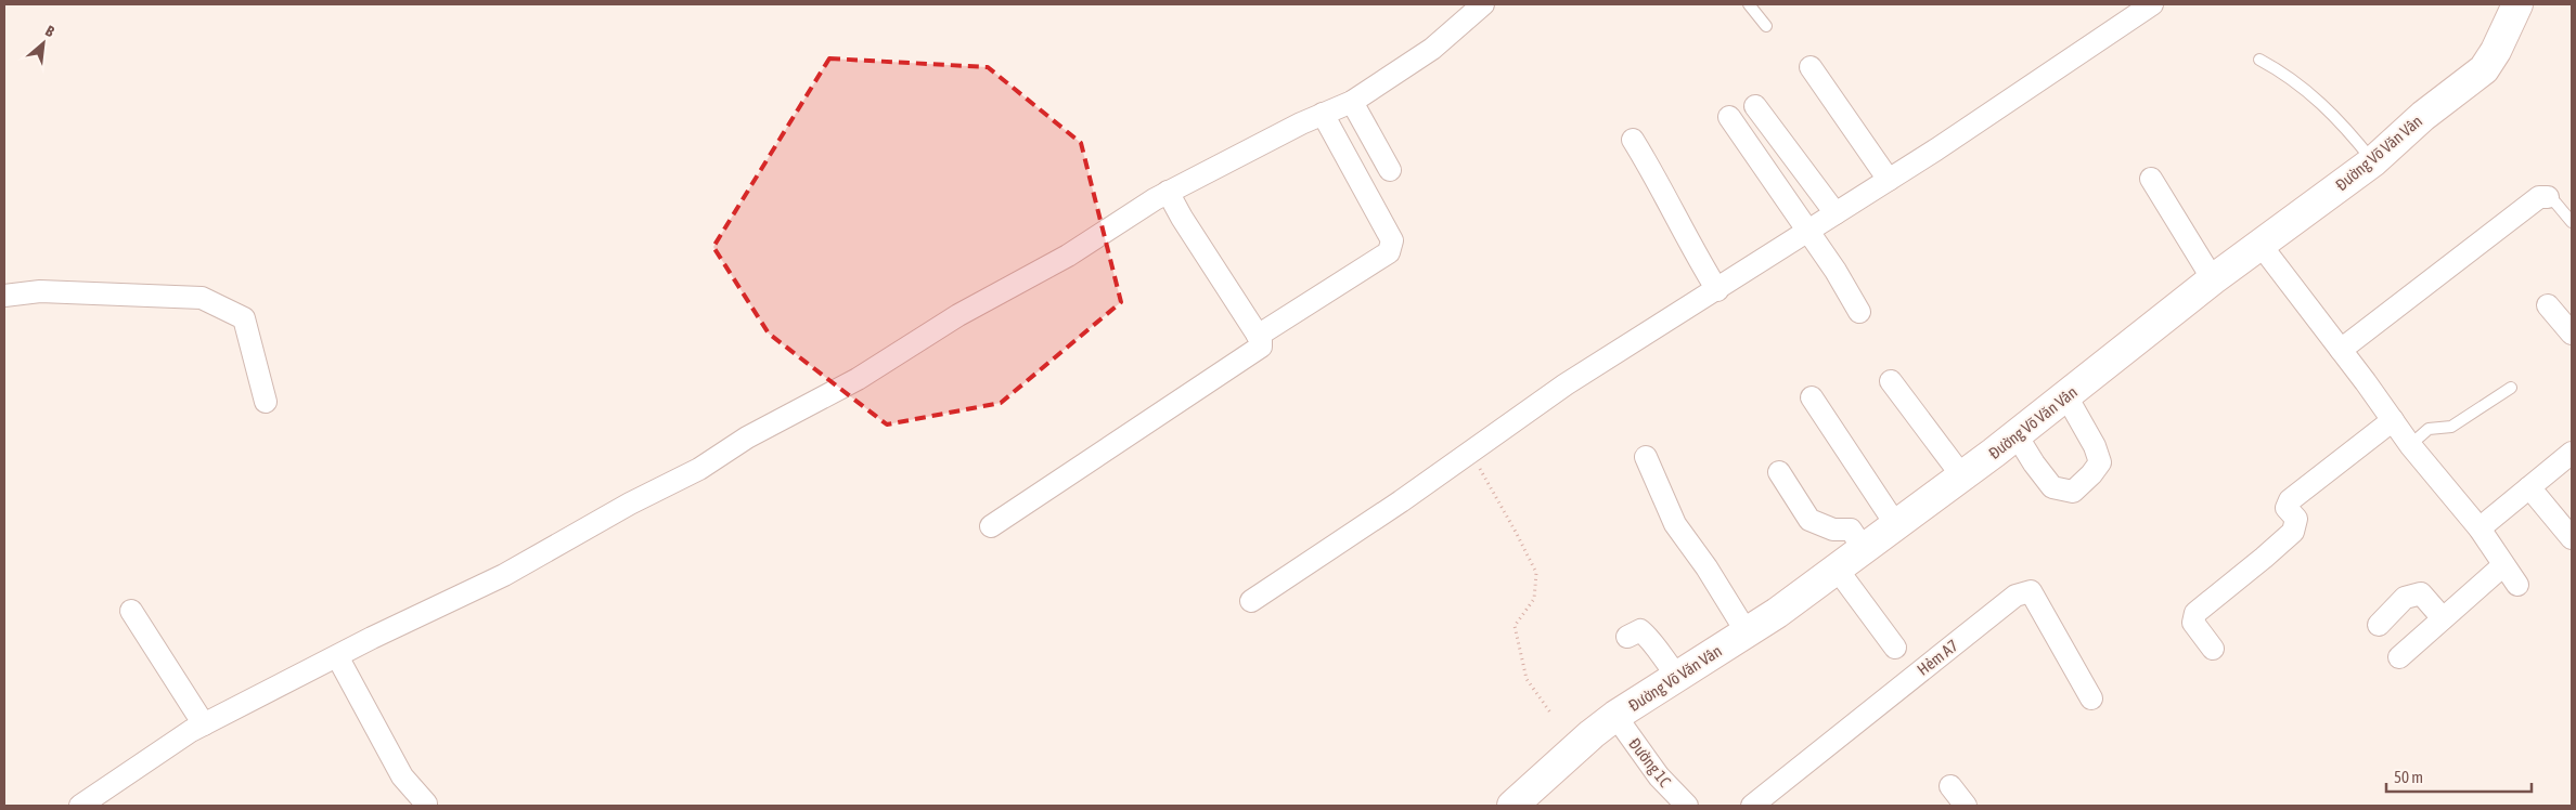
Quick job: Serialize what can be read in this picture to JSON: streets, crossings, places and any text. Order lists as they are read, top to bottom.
{
  "streets": {
    "street": ["Đường Võ Văn Vân", "Hẻm A7", "Đường 1C"]
  },
  "crossings": [
    ["Đường Võ Văn Vân", "Đường 1C"]
  ],
  "scale_bar": "50 m",
  "north": "top right"
}
